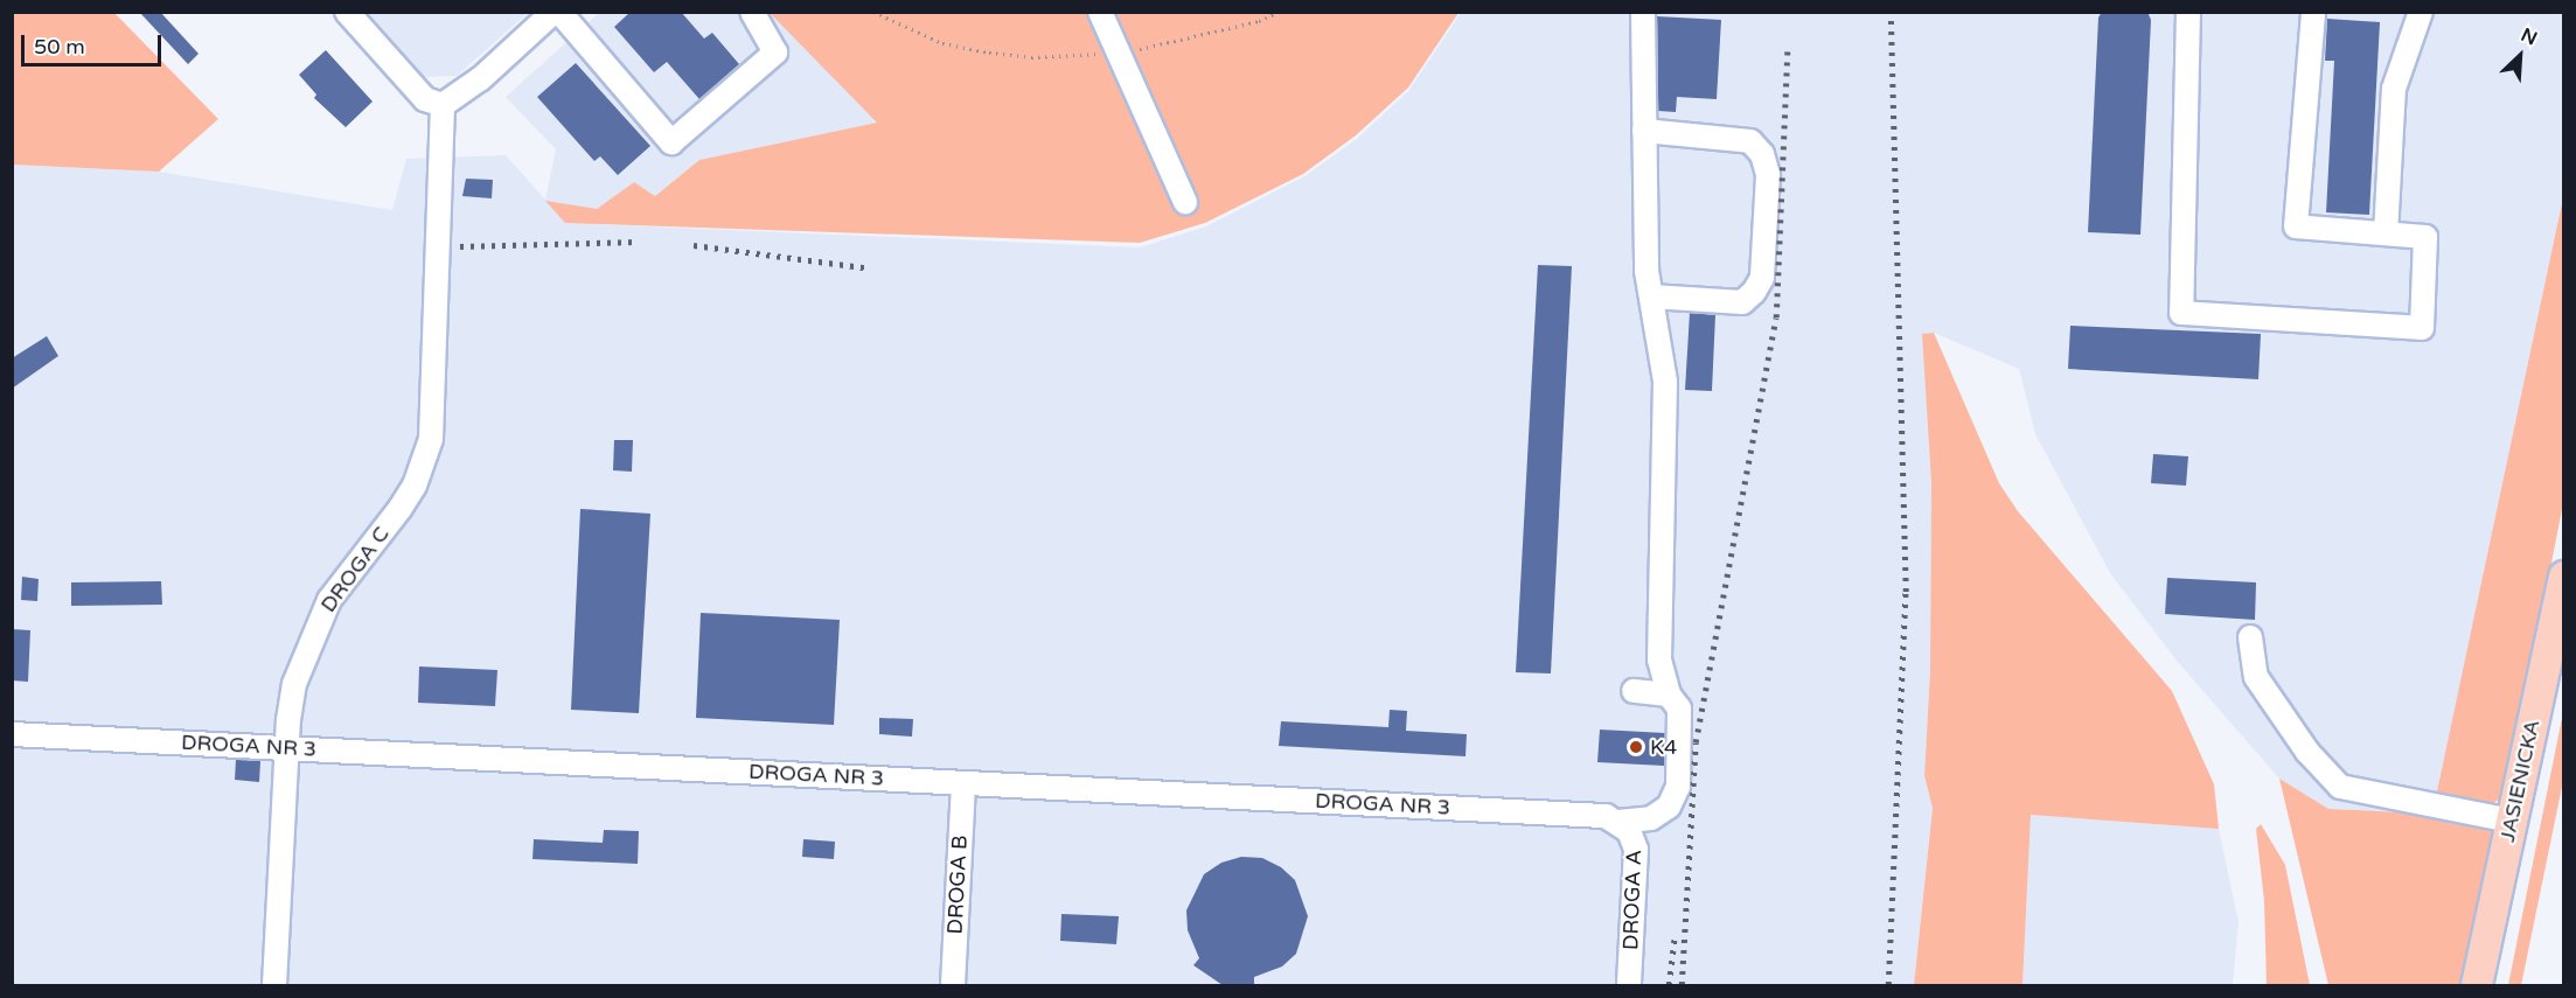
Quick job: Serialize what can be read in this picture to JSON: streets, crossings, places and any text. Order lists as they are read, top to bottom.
{
  "streets": {
    "main road": ["JASIENICKA"],
    "street": [
      "DROGA C",
      "DROGA NR 3",
      "DROGA B",
      "DROGA A"
    ]
  },
  "crossings": [
    ["DROGA C", "DROGA NR 3"],
    ["DROGA NR 3", "DROGA B"],
    ["DROGA NR 3", "DROGA A"]
  ],
  "places": ["K4"],
  "scale_bar": "50 m",
  "north": "top right"
}
